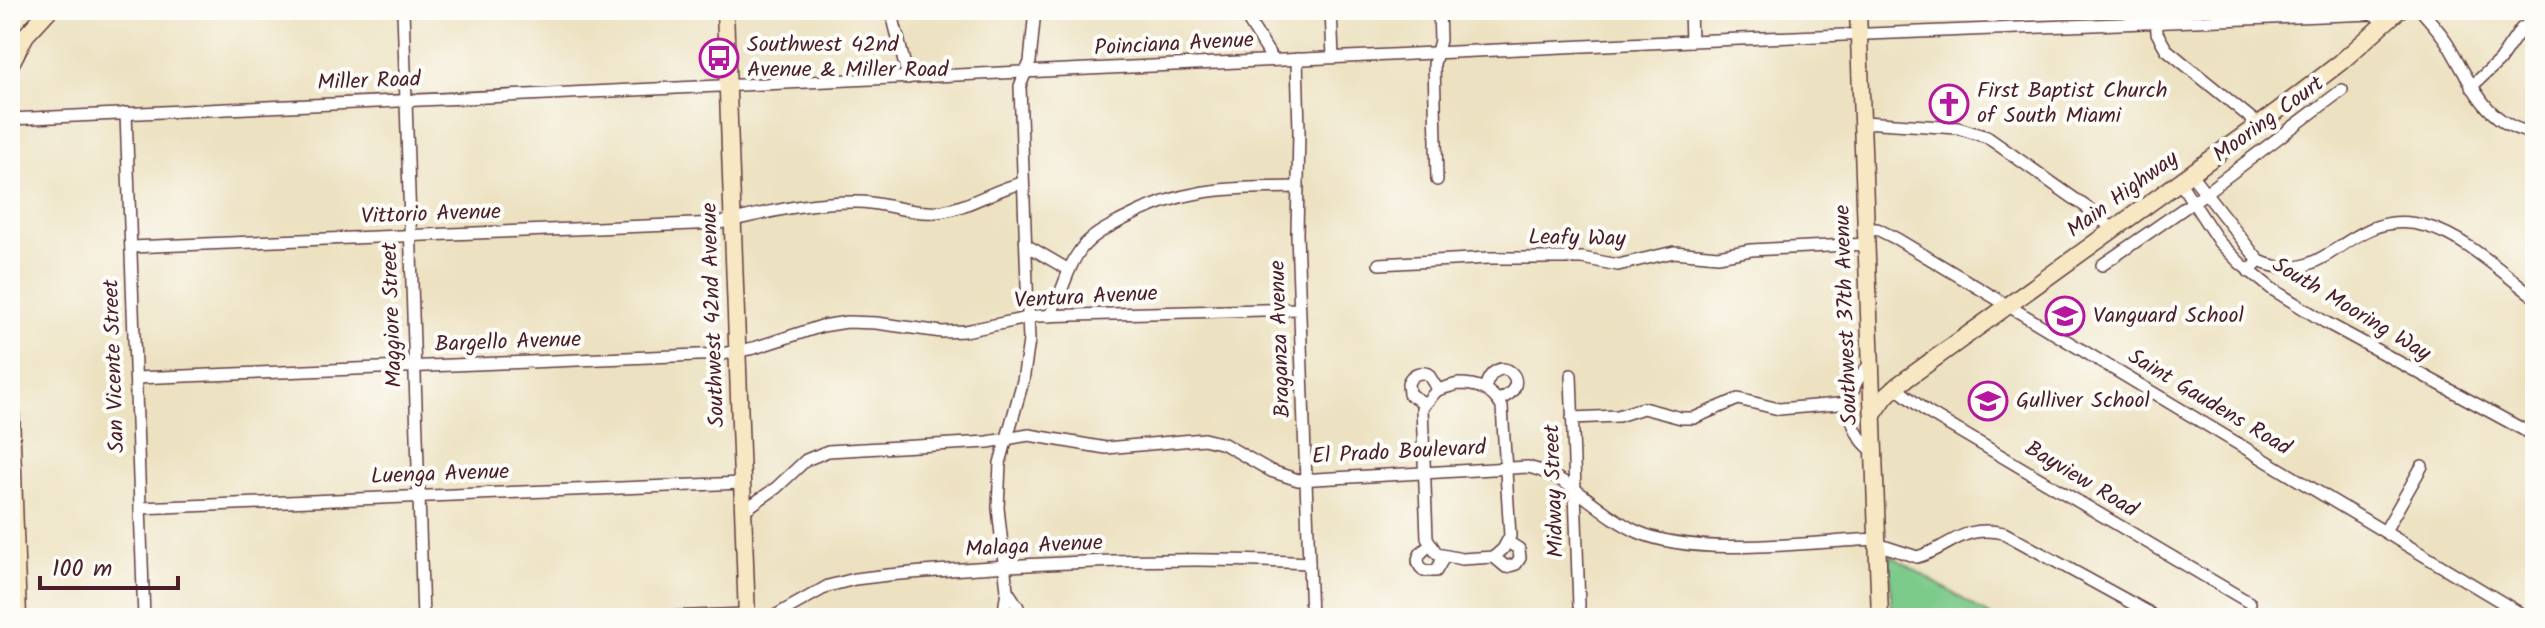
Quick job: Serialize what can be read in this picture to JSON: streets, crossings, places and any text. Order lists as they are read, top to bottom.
{
  "streets": {
    "main road": ["Main Highway", "Southwest 42nd Avenue", "Southwest 37th Avenue"],
    "street": [
      "Poinciana Avenue",
      "Miller Road",
      "Mooring Court",
      "Vittorio Avenue",
      "Leafy Way",
      "Ventura Avenue",
      "South Mooring Way",
      "Maggiore Street",
      "Braganza Avenue",
      "Bargello Avenue",
      "San Vicente Street",
      "Saint Gaudens Road",
      "El Prado Boulevard",
      "Luenga Avenue",
      "Bayview Road",
      "Midway Street",
      "Malaga Avenue"
    ]
  },
  "crossings": [
    ["Poinciana Avenue", "Miller Road"],
    ["Poinciana Avenue", "Main Highway"],
    ["Poinciana Avenue", "Southwest 42nd Avenue"],
    ["Poinciana Avenue", "Southwest 37th Avenue"],
    ["Poinciana Avenue", "Braganza Avenue"],
    ["Miller Road", "Maggiore Street"],
    ["Miller Road", "Southwest 42nd Avenue"],
    ["Miller Road", "San Vicente Street"],
    ["Mooring Court", "South Mooring Way"],
    ["Main Highway", "South Mooring Way"],
    ["Main Highway", "Southwest 37th Avenue"],
    ["Main Highway", "Saint Gaudens Road"],
    ["Main Highway", "Bayview Road"],
    ["Vittorio Avenue", "Maggiore Street"],
    ["Vittorio Avenue", "Southwest 42nd Avenue"],
    ["Vittorio Avenue", "San Vicente Street"],
    ["Leafy Way", "Southwest 37th Avenue"],
    ["Leafy Way", "Saint Gaudens Road"],
    ["Ventura Avenue", "Southwest 42nd Avenue"],
    ["Ventura Avenue", "Braganza Avenue"],
    ["Ventura Avenue", "Bargello Avenue"],
    ["Maggiore Street", "Bargello Avenue"],
    ["Maggiore Street", "Luenga Avenue"],
    ["Southwest 42nd Avenue", "Bargello Avenue"],
    ["Southwest 42nd Avenue", "El Prado Boulevard"],
    ["Southwest 42nd Avenue", "Luenga Avenue"],
    ["Southwest 37th Avenue", "Saint Gaudens Road"],
    ["Southwest 37th Avenue", "El Prado Boulevard"],
    ["Braganza Avenue", "El Prado Boulevard"],
    ["Braganza Avenue", "Malaga Avenue"],
    ["Bargello Avenue", "San Vicente Street"],
    ["San Vicente Street", "Luenga Avenue"],
    ["El Prado Boulevard", "Midway Street"]
  ],
  "places": {
    "bus stop": ["Southwest 42nd Avenue & Miller Road"],
    "church": ["First Baptist Church of South Miami"],
    "school or university": ["Vanguard School", "Gulliver School"]
  },
  "scale_bar": "100 m"
}
